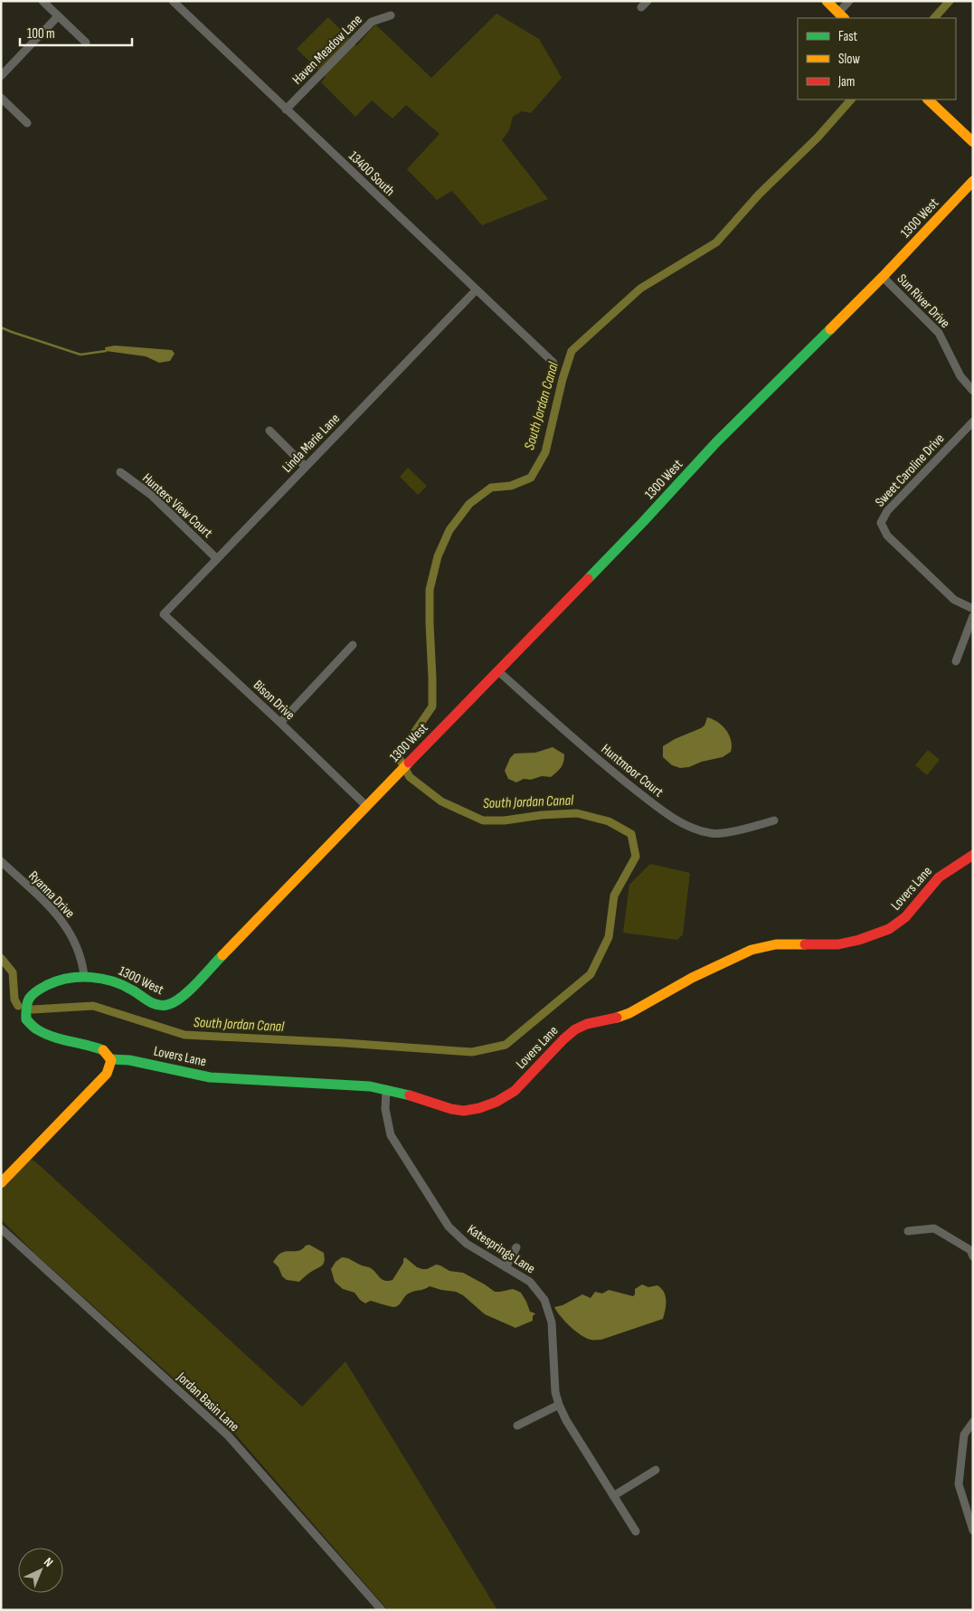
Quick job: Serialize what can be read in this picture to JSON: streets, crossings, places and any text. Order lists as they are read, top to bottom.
{
  "streets": {
    "street": [
      "Haven Meadow Lane",
      "13400 South",
      "1300 West",
      "Sun River Drive",
      "Linda Marie Lane",
      "Sweet Caroline Drive",
      "Hunters View Court",
      "Bison Drive",
      "Huntmoor Court",
      "Lovers Lane",
      "Ryanna Drive",
      "Katesprings Lane",
      "Jordan Basin Lane"
    ]
  },
  "crossings": [
    ["Haven Meadow Lane", "13400 South"],
    ["13400 South", "Linda Marie Lane"],
    ["1300 West", "Sun River Drive"],
    ["1300 West", "Bison Drive"],
    ["1300 West", "Huntmoor Court"],
    ["1300 West", "Lovers Lane"],
    ["1300 West", "Ryanna Drive"],
    ["Linda Marie Lane", "Hunters View Court"],
    ["Linda Marie Lane", "Bison Drive"],
    ["Lovers Lane", "Katesprings Lane"]
  ],
  "water": ["South Jordan Canal"],
  "legend": ["Fast", "Slow", "Jam"],
  "scale_bar": "100 m",
  "north": "top right"
}
